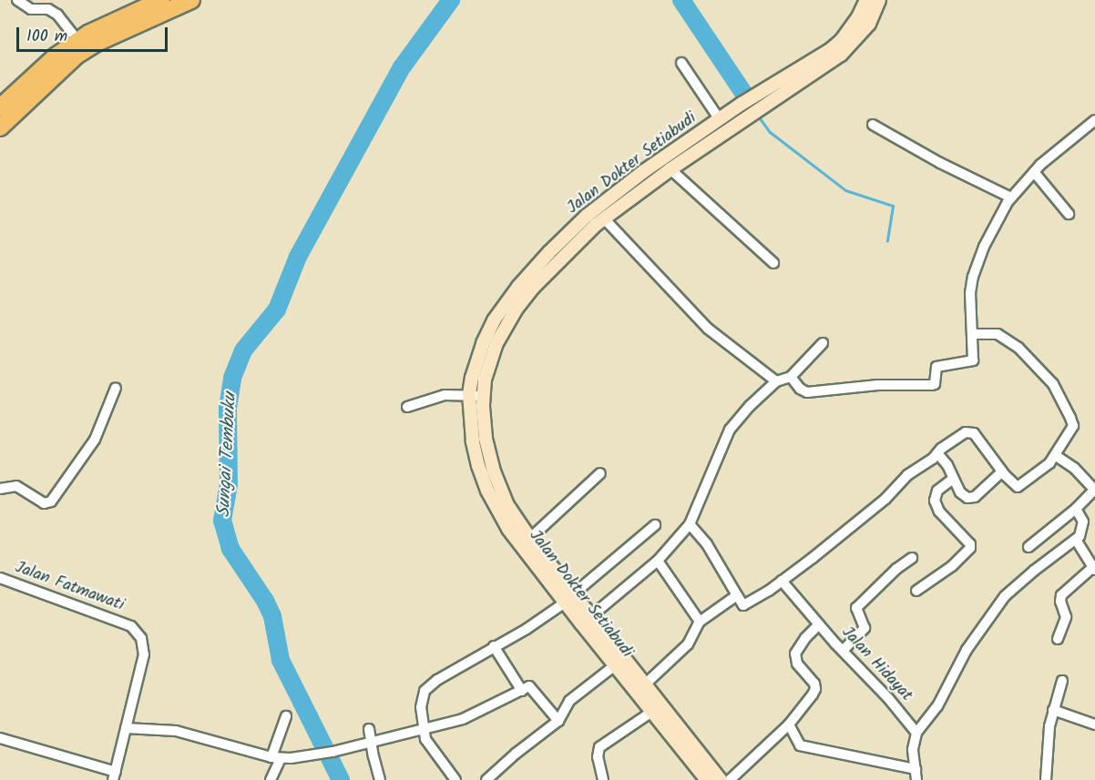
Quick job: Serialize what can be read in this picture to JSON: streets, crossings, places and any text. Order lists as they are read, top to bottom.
{
  "streets": {
    "street": ["Jalan Dokter Setiabudi", "Jalan Fatmawati", "Jalan Hidayat"]
  },
  "water": ["Sungai Tembuku"],
  "scale_bar": "100 m"
}
